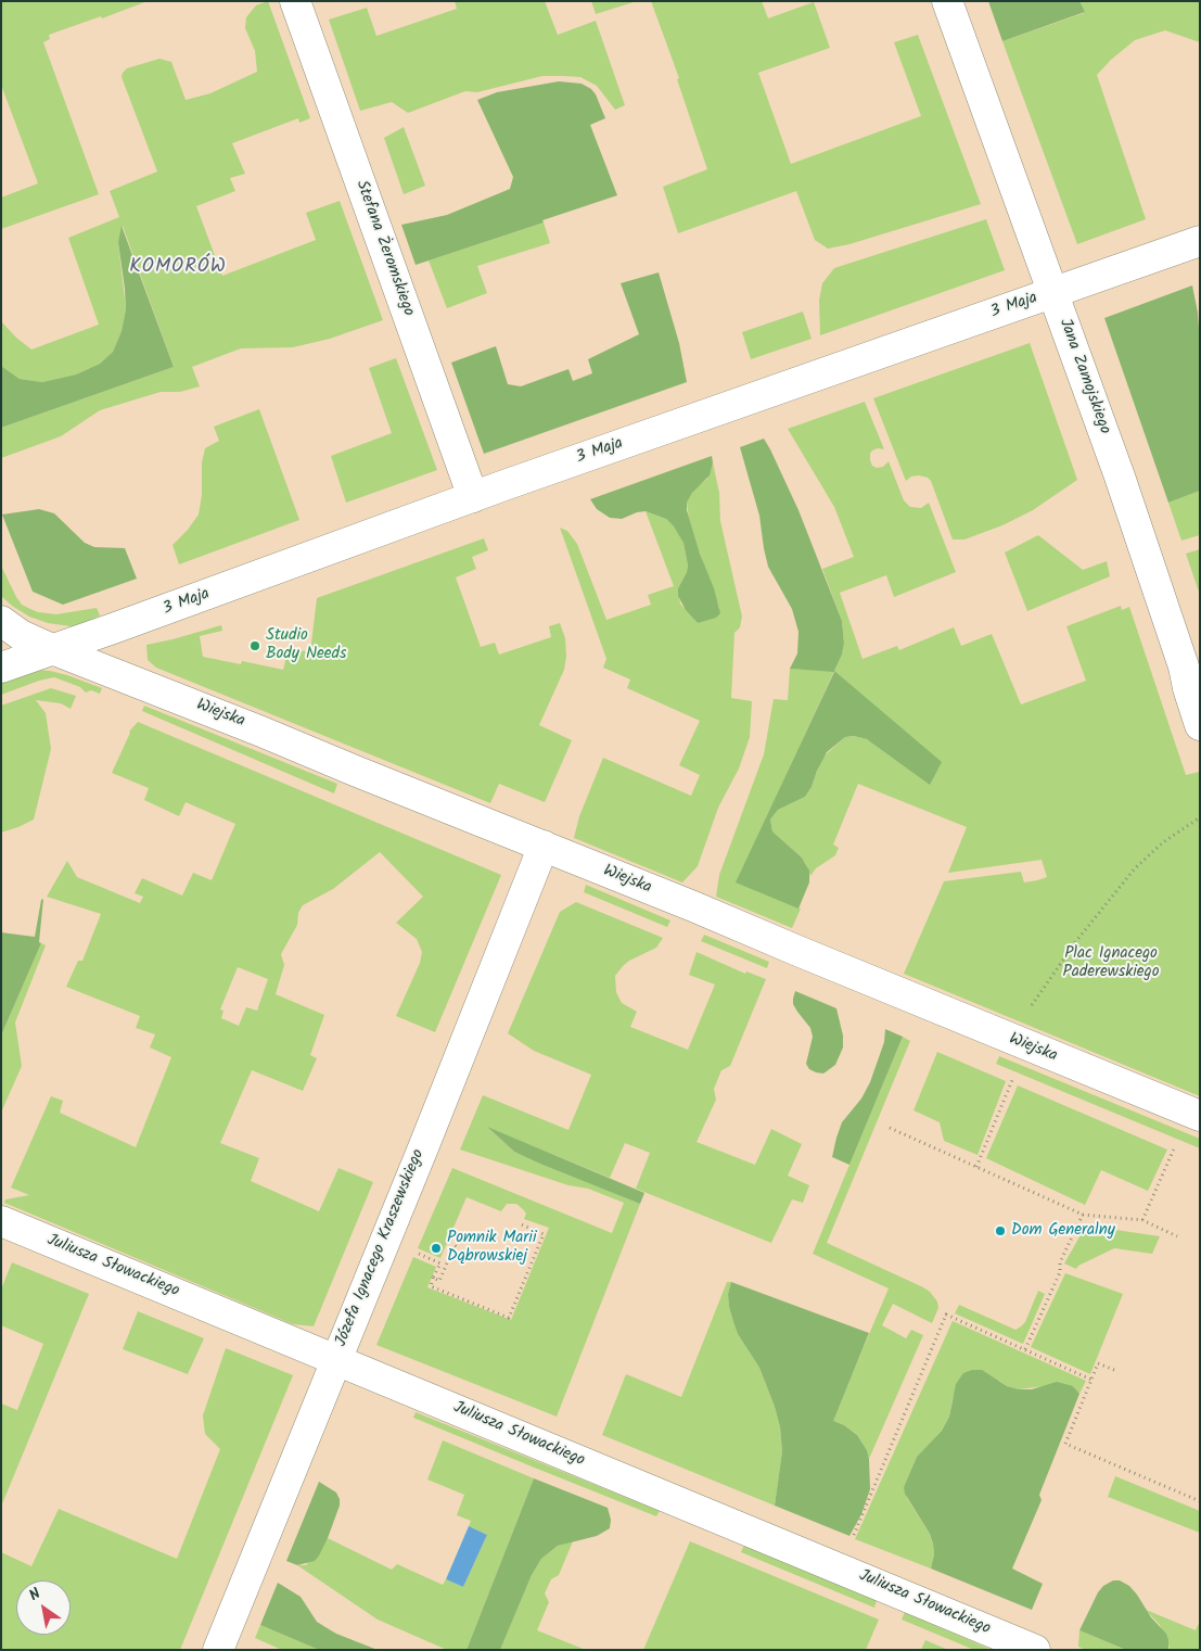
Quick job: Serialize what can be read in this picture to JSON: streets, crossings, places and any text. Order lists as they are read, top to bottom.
{
  "streets": {
    "street": [
      "Stefana Żeromskiego",
      "3 Maja",
      "Jana Zamojskiego",
      "Wiejska",
      "Józefa Ignacego Kraszewskiego",
      "Juliusza Słowackiego"
    ]
  },
  "crossings": [
    ["Stefana Żeromskiego", "3 Maja"],
    ["3 Maja", "Jana Zamojskiego"],
    ["3 Maja", "Wiejska"],
    ["Wiejska", "Józefa Ignacego Kraszewskiego"],
    ["Józefa Ignacego Kraszewskiego", "Juliusza Słowackiego"]
  ],
  "districts": ["KOMORÓW"],
  "parks": ["Plac Ignacego Paderewskiego"],
  "places": ["Studio Body Needs", "Dom Generalny", "Pomnik Marii Dąbrowskiej"],
  "north": "top left"
}
